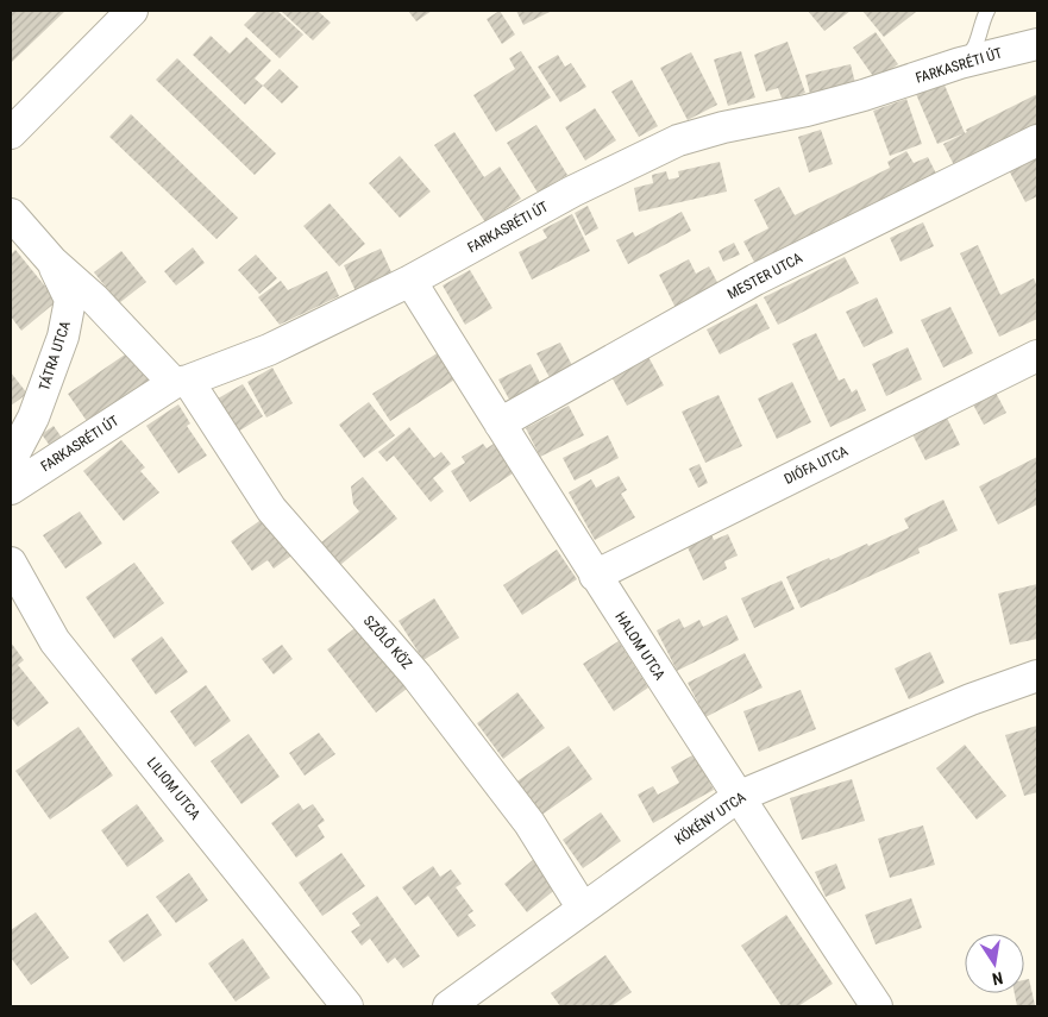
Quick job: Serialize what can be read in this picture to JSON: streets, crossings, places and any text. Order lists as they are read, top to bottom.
{
  "streets": {
    "street": [
      "FARKASRÉTI ÚT",
      "MESTER UTCA",
      "TÁTRA UTCA",
      "DIÓFA UTCA",
      "SZŐLŐ KÖZ",
      "HALOM UTCA",
      "LILIOM UTCA",
      "KÖKÉNY UTCA"
    ]
  },
  "crossings": [
    ["FARKASRÉTI ÚT", "TÁTRA UTCA"],
    ["FARKASRÉTI ÚT", "SZŐLŐ KÖZ"],
    ["FARKASRÉTI ÚT", "HALOM UTCA"],
    ["MESTER UTCA", "HALOM UTCA"],
    ["TÁTRA UTCA", "SZŐLŐ KÖZ"],
    ["DIÓFA UTCA", "HALOM UTCA"],
    ["SZŐLŐ KÖZ", "KÖKÉNY UTCA"],
    ["HALOM UTCA", "KÖKÉNY UTCA"]
  ],
  "north": "bottom"
}
